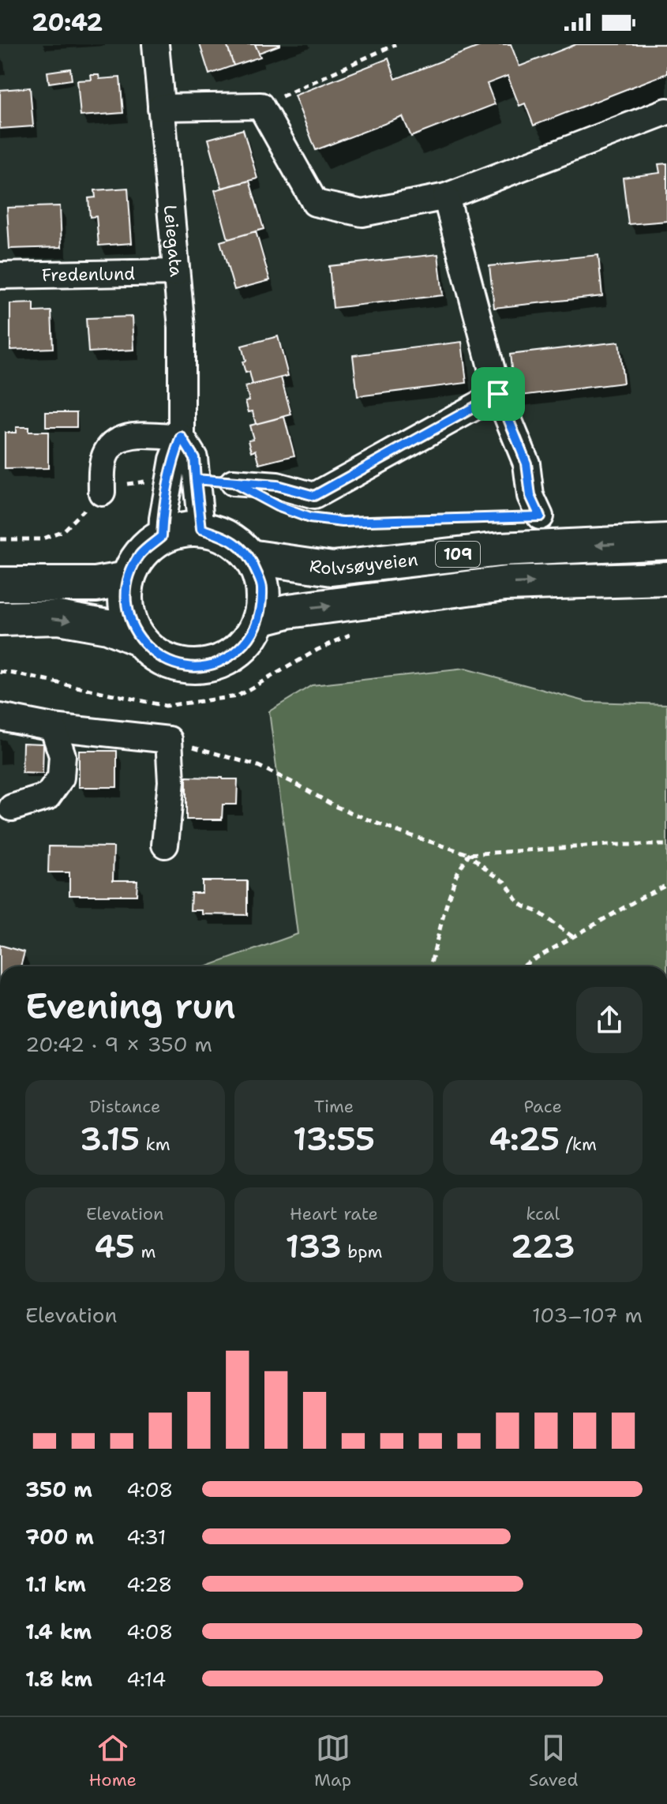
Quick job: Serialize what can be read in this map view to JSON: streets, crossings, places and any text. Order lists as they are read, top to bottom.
{
  "streets": {
    "main road": ["109", "Rolvsøyveien"],
    "street": ["Leiegata", "Fredenlund"]
  },
  "crossings": [
    ["Leiegata", "Fredenlund"],
    ["Leiegata", "Rolvsøyveien"]
  ],
  "page": {
    "status": "20:42",
    "heading": ["Evening run", "20:42 · 9 × 350 m"],
    "stats": [
      ["Distance", "3.15 km"],
      ["Time", "13:55"],
      ["Pace", "4:25 /km"],
      ["Elevation", "45 m"],
      ["Heart rate", "133 bpm"],
      ["kcal", "223"]
    ],
    "chart": ["Elevation", "103–107 m"],
    "list": [
      {
        "name": "350 m",
        "note": "4:08"
      },
      {
        "name": "700 m",
        "note": "4:31"
      },
      {
        "name": "1.1 km",
        "note": "4:28"
      },
      {
        "name": "1.4 km",
        "note": "4:08"
      },
      {
        "name": "1.8 km",
        "note": "4:14"
      }
    ],
    "tabs": ["Home", "Map", "Saved"]
  }
}
